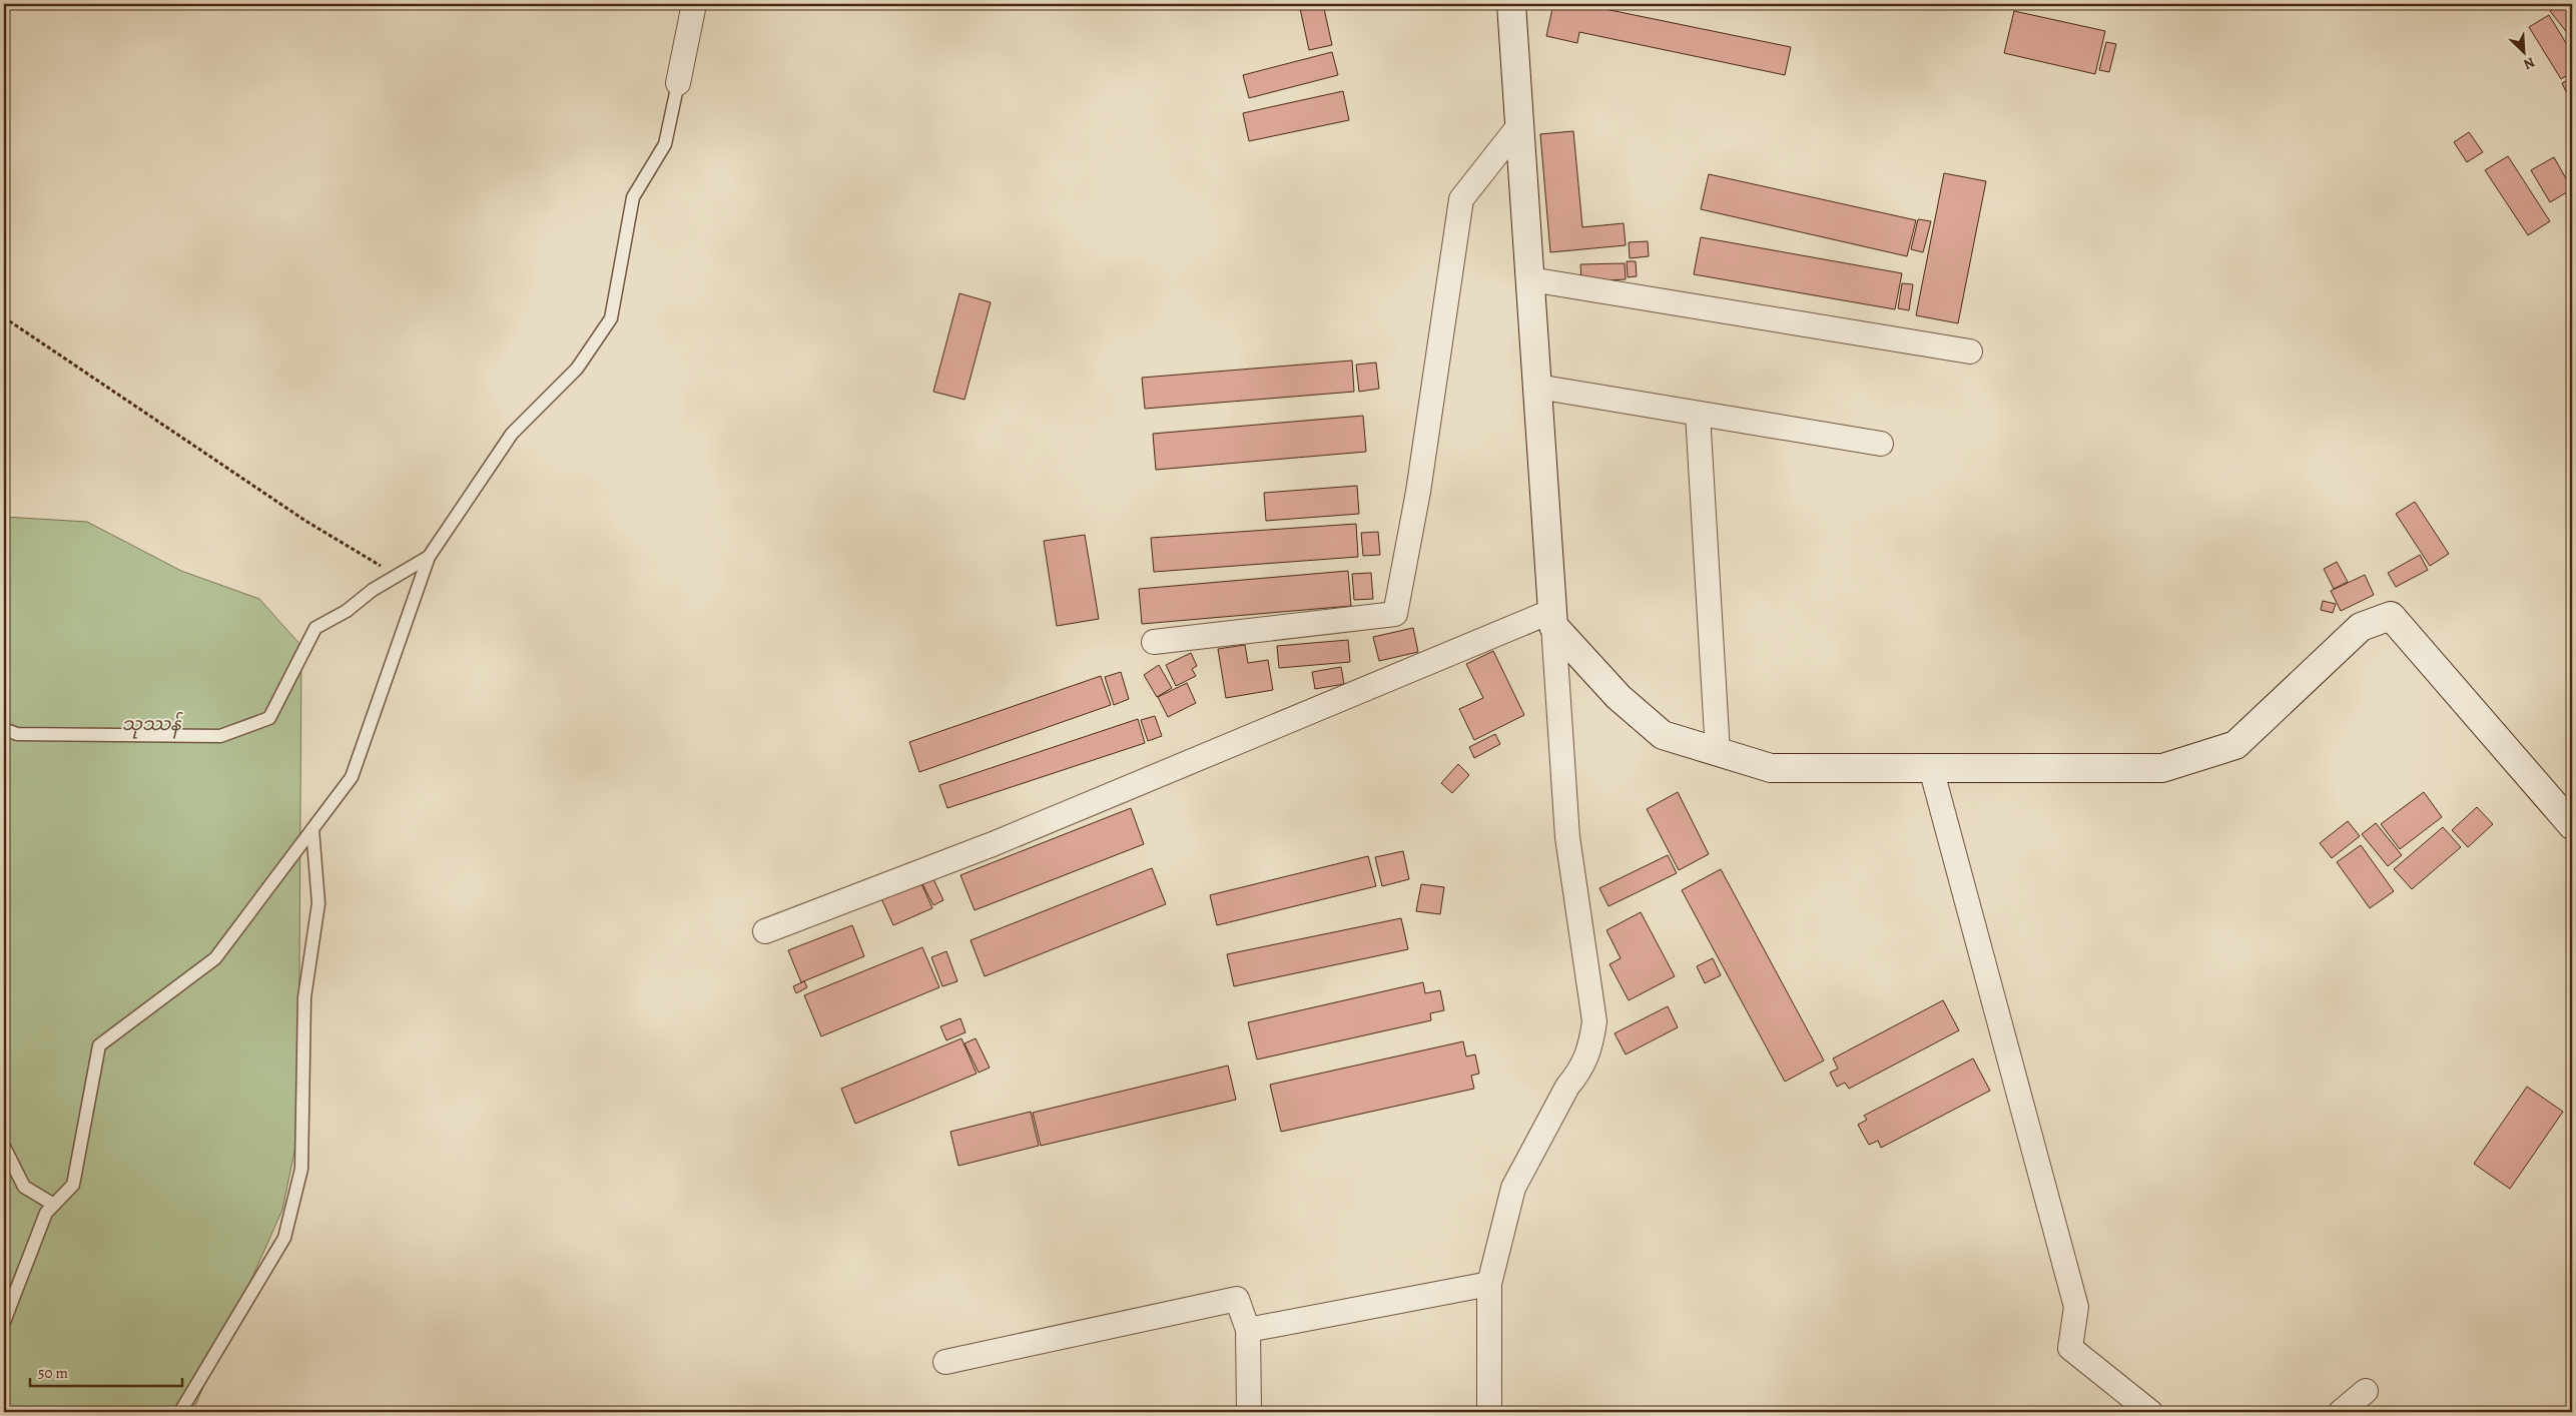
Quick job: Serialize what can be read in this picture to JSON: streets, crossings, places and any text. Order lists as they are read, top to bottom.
{
  "parks": ["သုဿန်"],
  "scale_bar": "50 m",
  "north": "bottom right"
}
